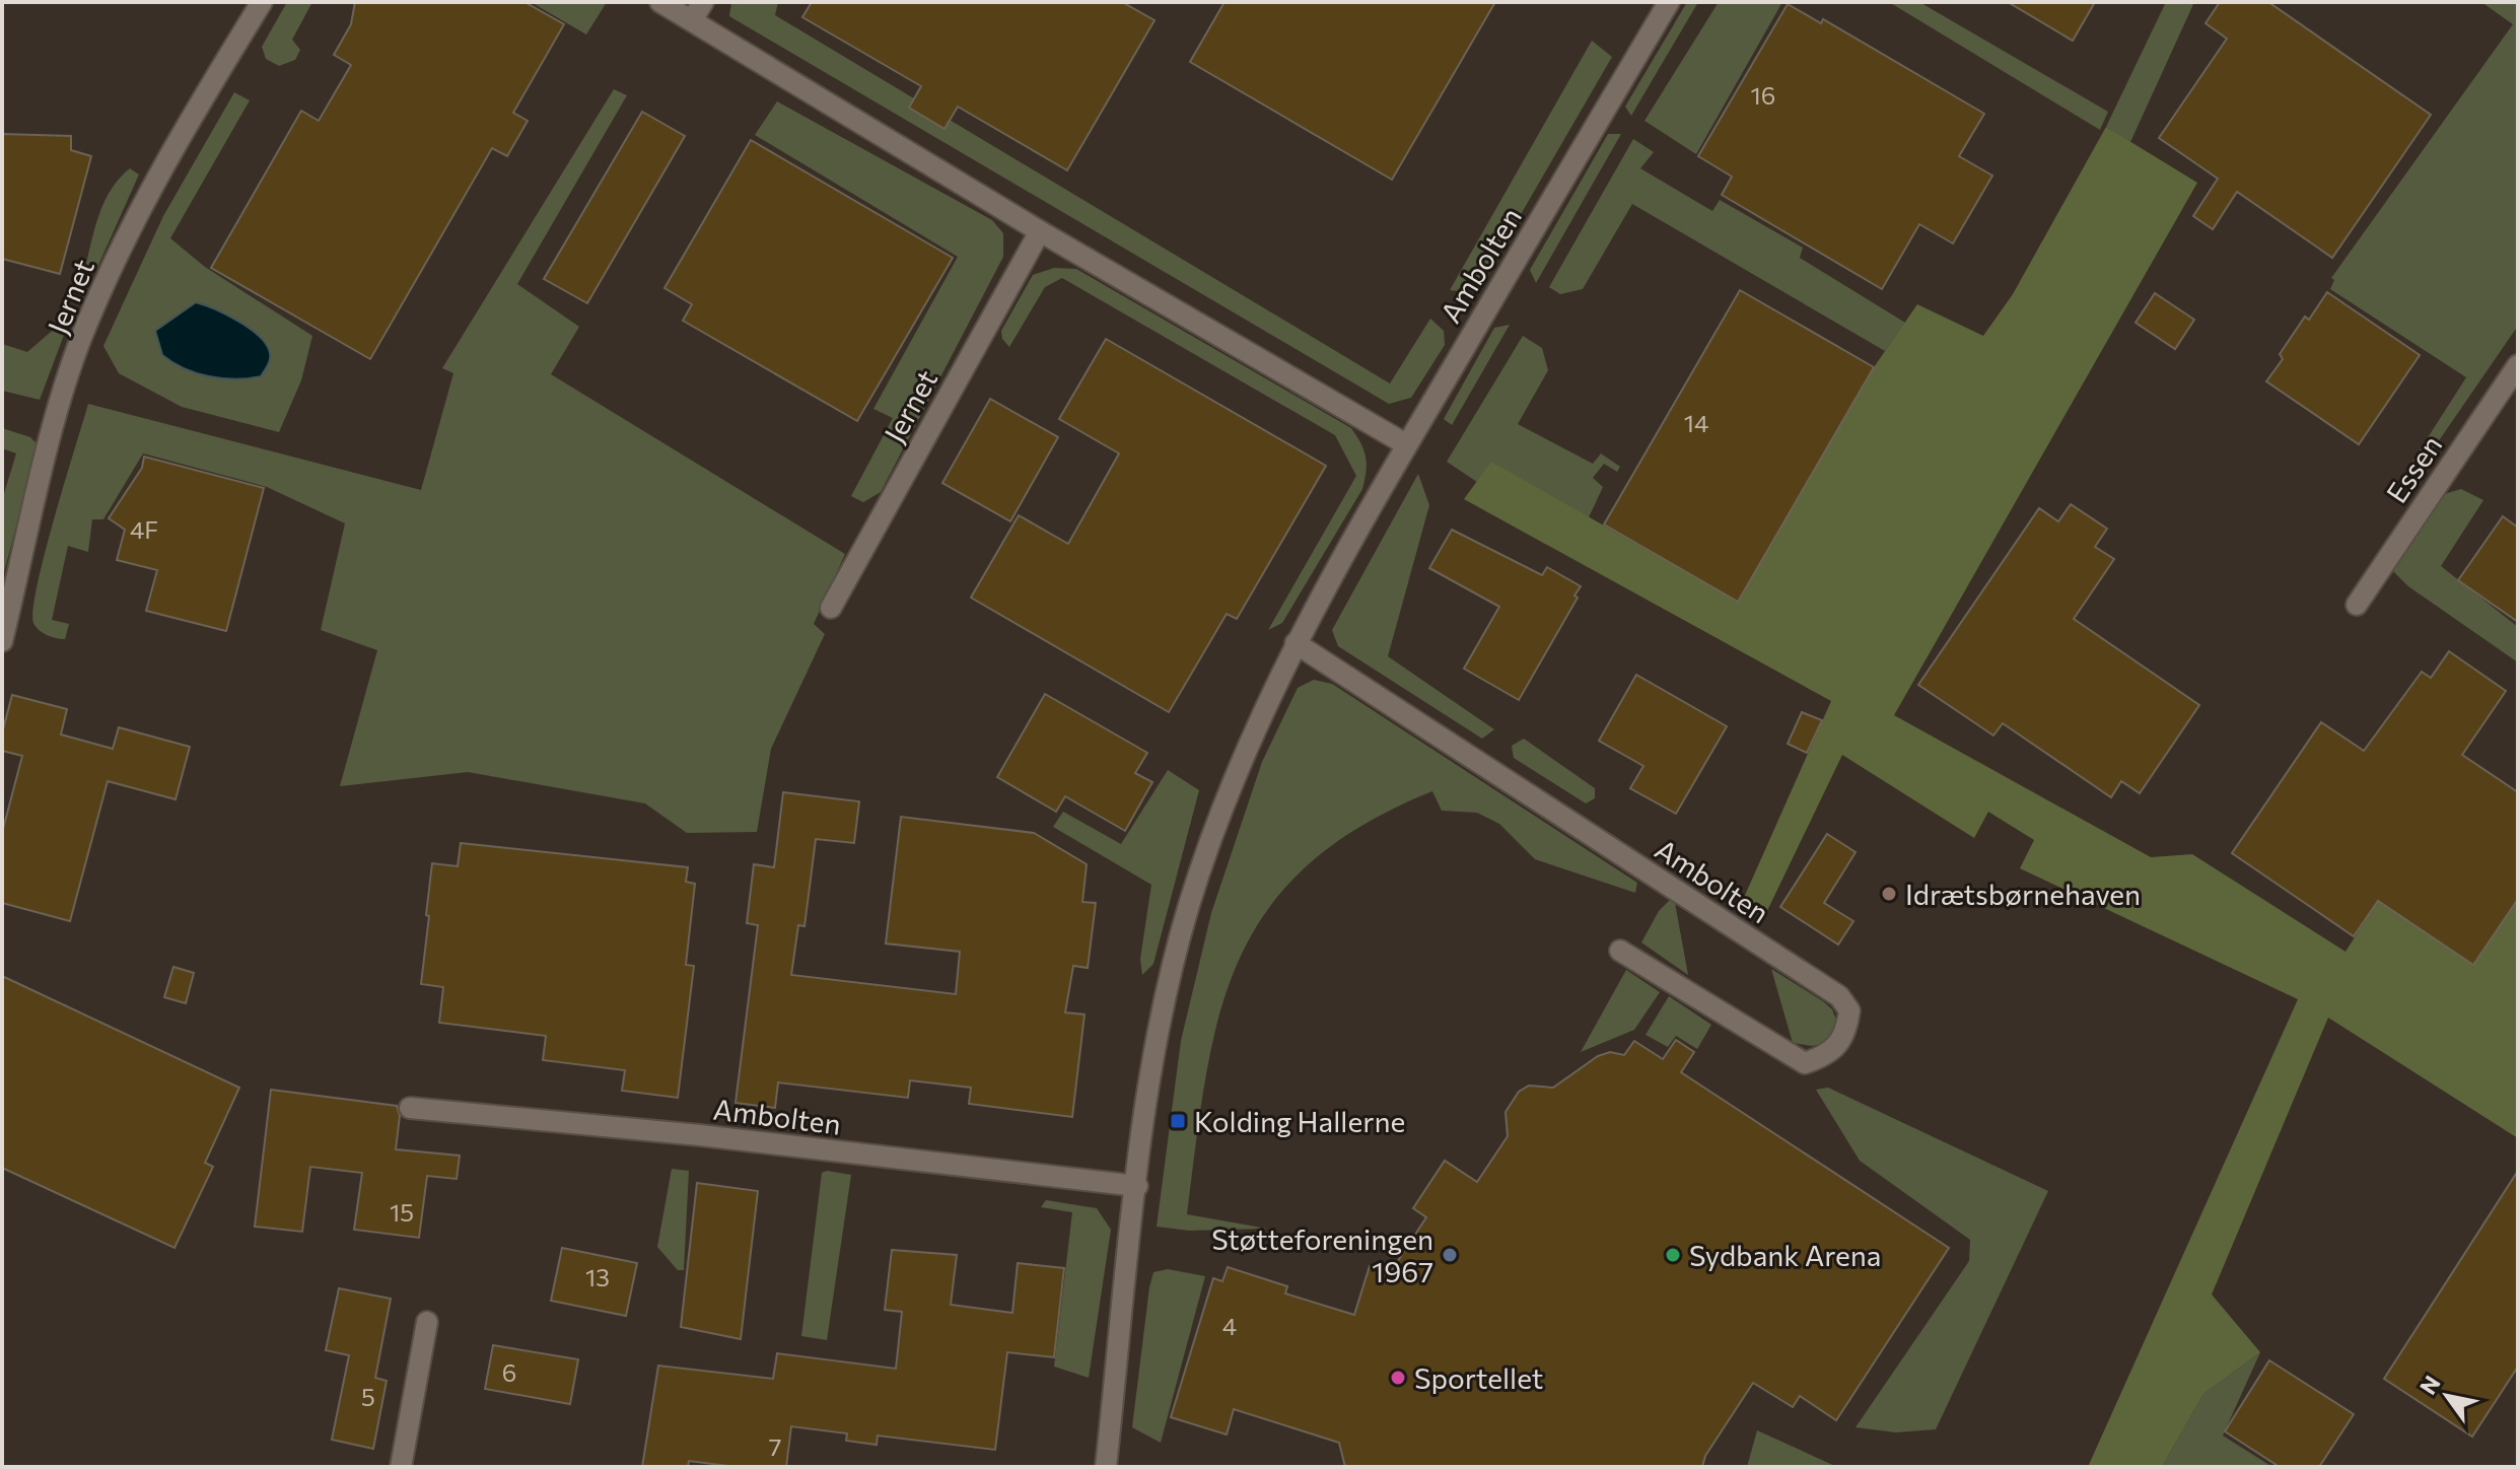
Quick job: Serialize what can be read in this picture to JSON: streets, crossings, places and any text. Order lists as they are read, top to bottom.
{
  "streets": {
    "street": ["Ambolten", "Jernet", "Essen"]
  },
  "places": {
    "other": [
      "Idrætsbørnehaven",
      "Støtteforeningen 1967",
      "Sydbank Arena",
      "Sportellet"
    ],
    "transit": ["Kolding Hallerne"]
  },
  "house_numbers": [
    "16",
    "14",
    "4F",
    "15",
    "13",
    "4",
    "6",
    "5",
    "7"
  ],
  "north": "top left"
}
